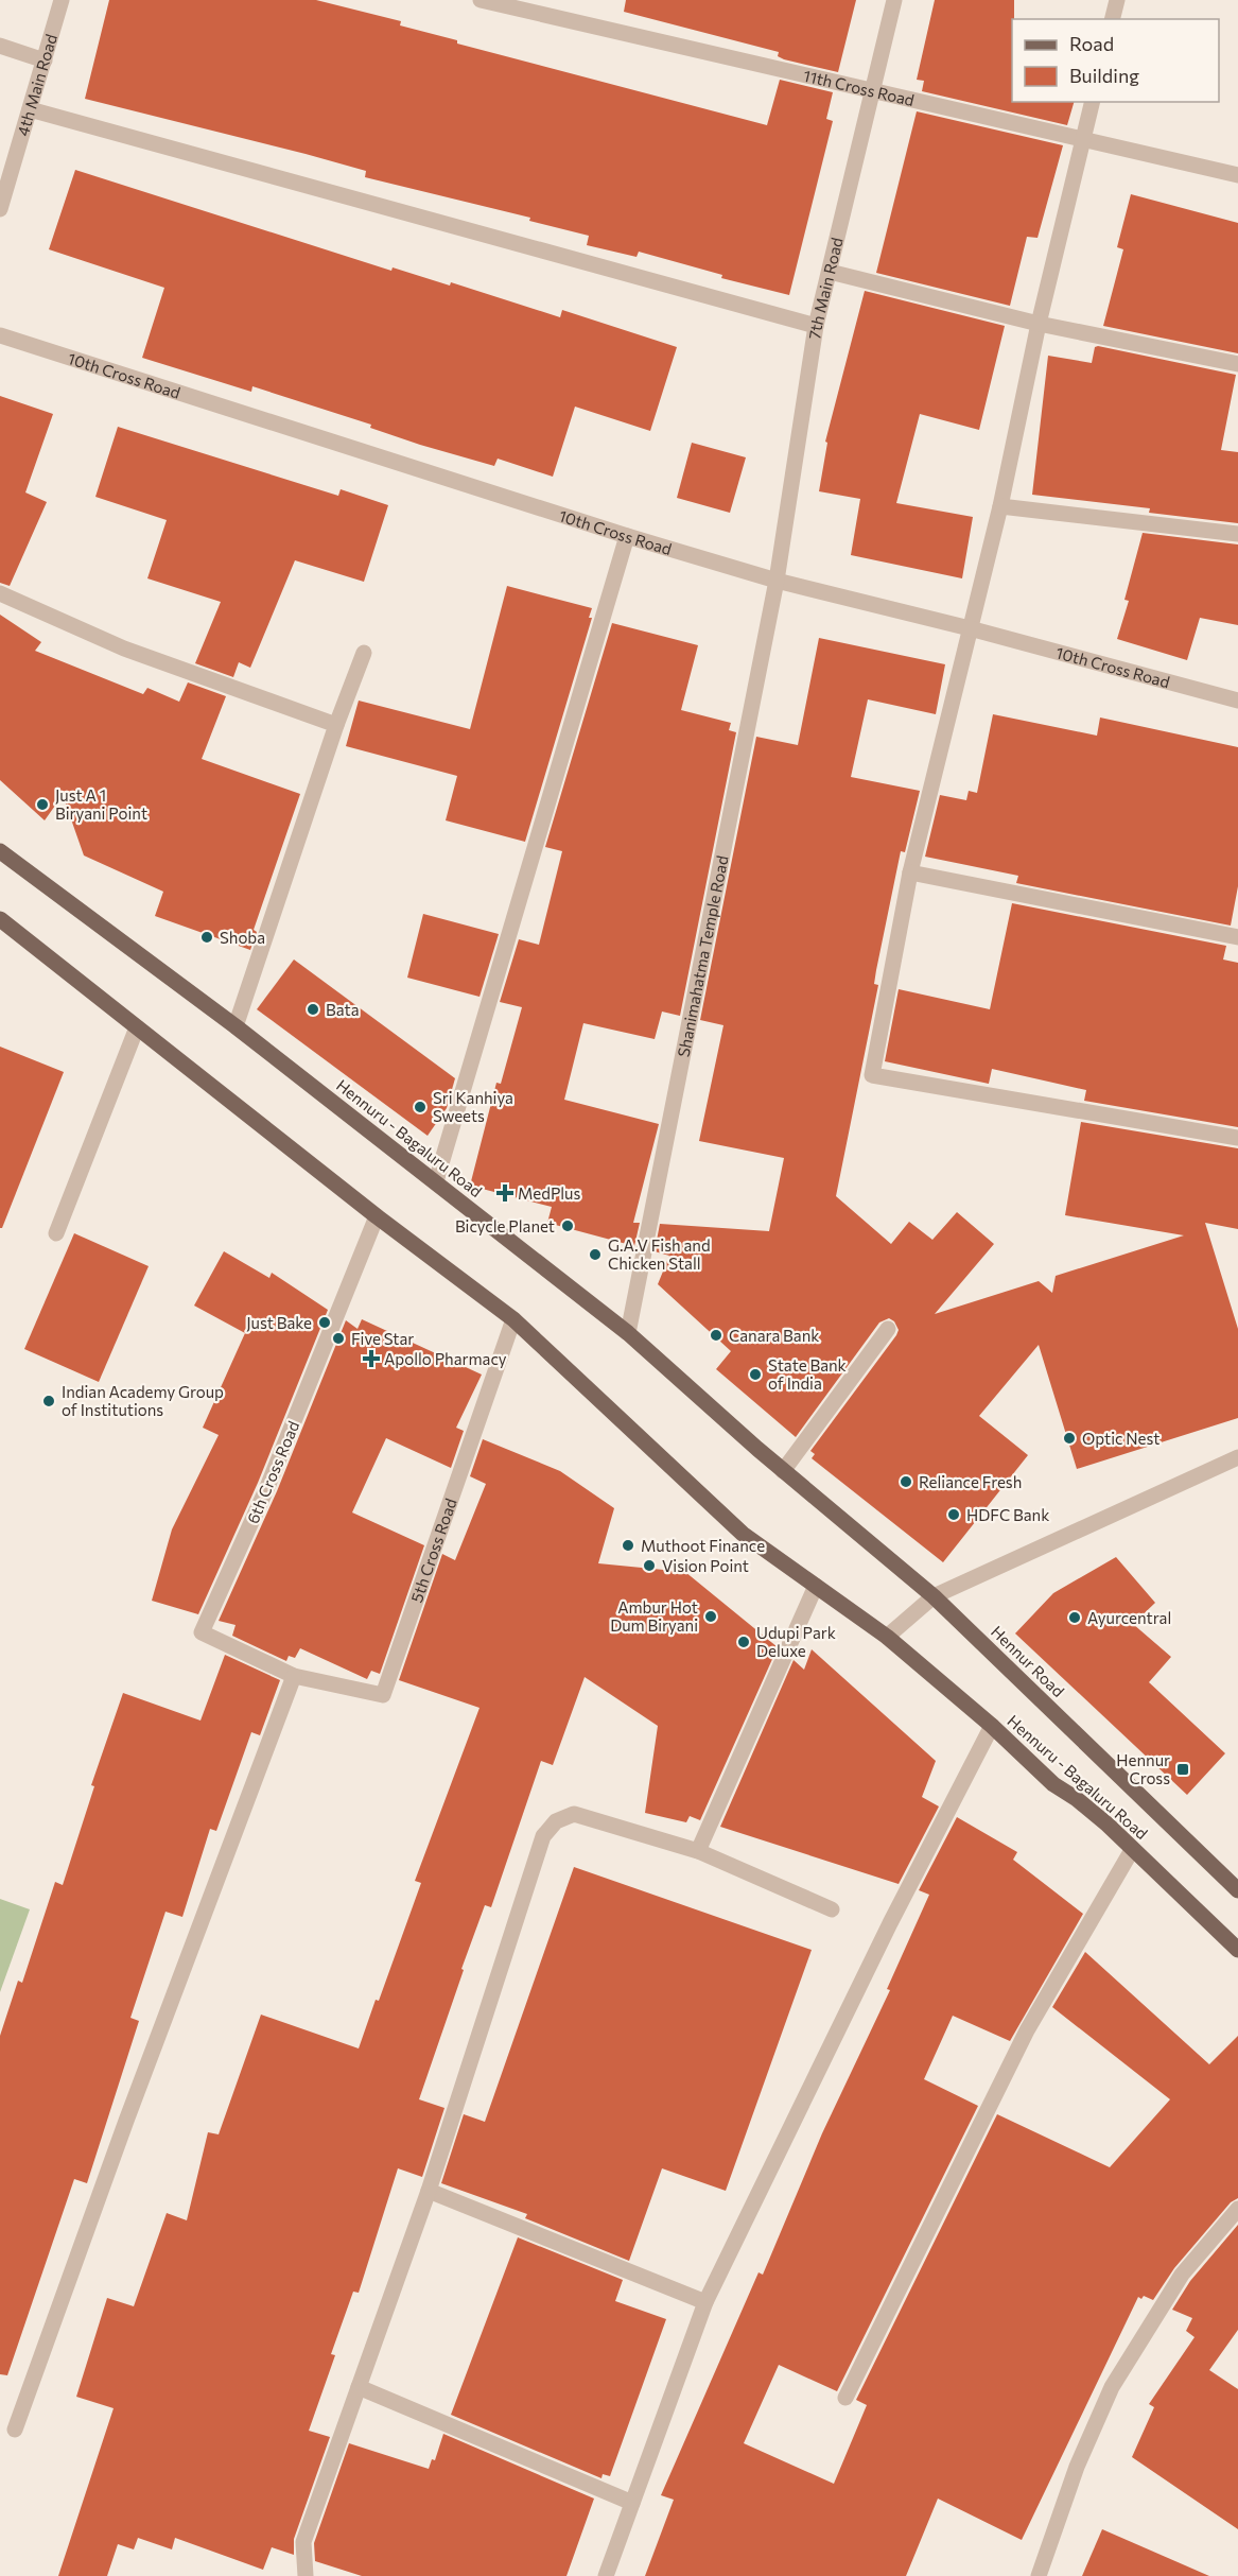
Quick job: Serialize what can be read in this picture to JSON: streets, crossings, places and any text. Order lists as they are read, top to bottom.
{
  "streets": {
    "main road": ["Hennuru - Bagaluru Road", "Hennur Road"],
    "street": [
      "4th Main Road",
      "11th Cross Road",
      "7th Main Road",
      "10th Cross Road",
      "Shanimahatma Temple Road",
      "6th Cross Road",
      "5th Cross Road"
    ]
  },
  "crossings": [
    ["11th Cross Road", "7th Main Road"],
    ["7th Main Road", "10th Cross Road"],
    ["7th Main Road", "Shanimahatma Temple Road"],
    ["10th Cross Road", "Shanimahatma Temple Road"],
    ["Shanimahatma Temple Road", "Hennuru - Bagaluru Road"],
    ["Hennuru - Bagaluru Road", "5th Cross Road"],
    ["Hennuru - Bagaluru Road", "Hennur Road"],
    ["6th Cross Road", "5th Cross Road"]
  ],
  "places": {
    "other": [
      "Just A 1 Biryani Point",
      "Shoba",
      "Bata",
      "Sri Kanhiya Sweets",
      "Bicycle Planet",
      "G.A.V Fish and Chicken Stall",
      "Just Bake",
      "Canara Bank",
      "Five Star",
      "State Bank of India",
      "Indian Academy Group of Institutions",
      "Optic Nest",
      "Reliance Fresh",
      "HDFC Bank",
      "Muthoot Finance",
      "Vision Point",
      "Ambur Hot Dum Biryani",
      "Ayurcentral",
      "Udupi Park Deluxe"
    ],
    "health": ["MedPlus", "Apollo Pharmacy"],
    "transit": ["Hennur Cross"]
  },
  "legend": ["Road", "Building"]
}
